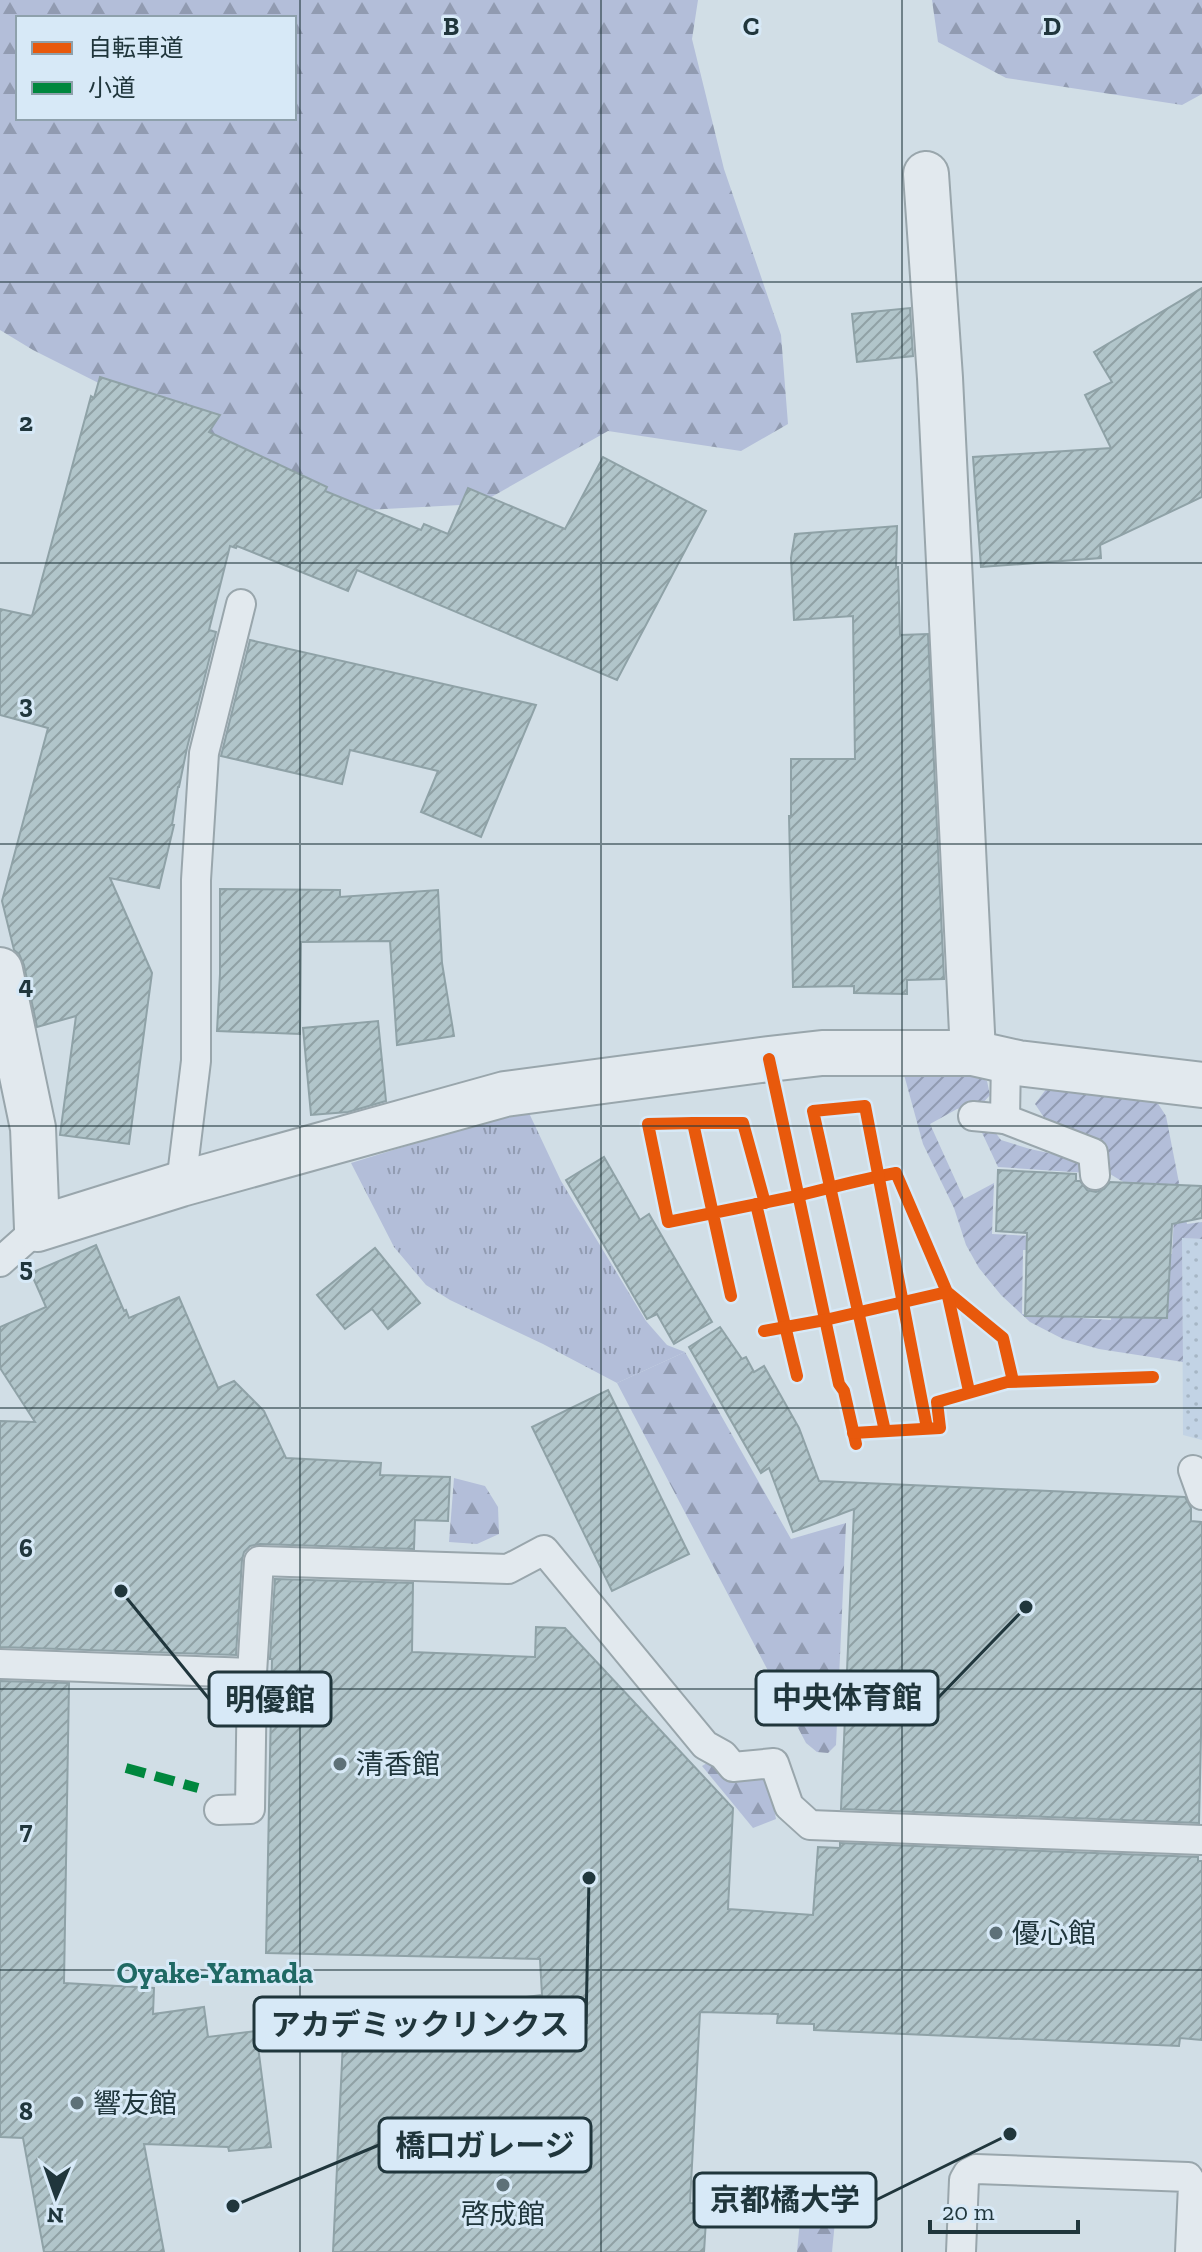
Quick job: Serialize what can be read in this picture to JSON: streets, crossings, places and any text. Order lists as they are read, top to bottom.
{
  "districts": ["Oyake-Yamada"],
  "places": [
    "明優館",
    "中央体育館",
    "清香館",
    "アカデミックリンクス",
    "優心館",
    "響友館",
    "京都橘大学",
    "啓成館",
    "橋口ガレージ"
  ],
  "legend": ["自転車道", "小道"],
  "scale_bar": "20 m",
  "north": "bottom",
  "grid": {
    "columns": ["B", "C", "D"],
    "rows": [
      "2",
      "3",
      "4",
      "5",
      "6",
      "7",
      "8"
    ]
  }
}
